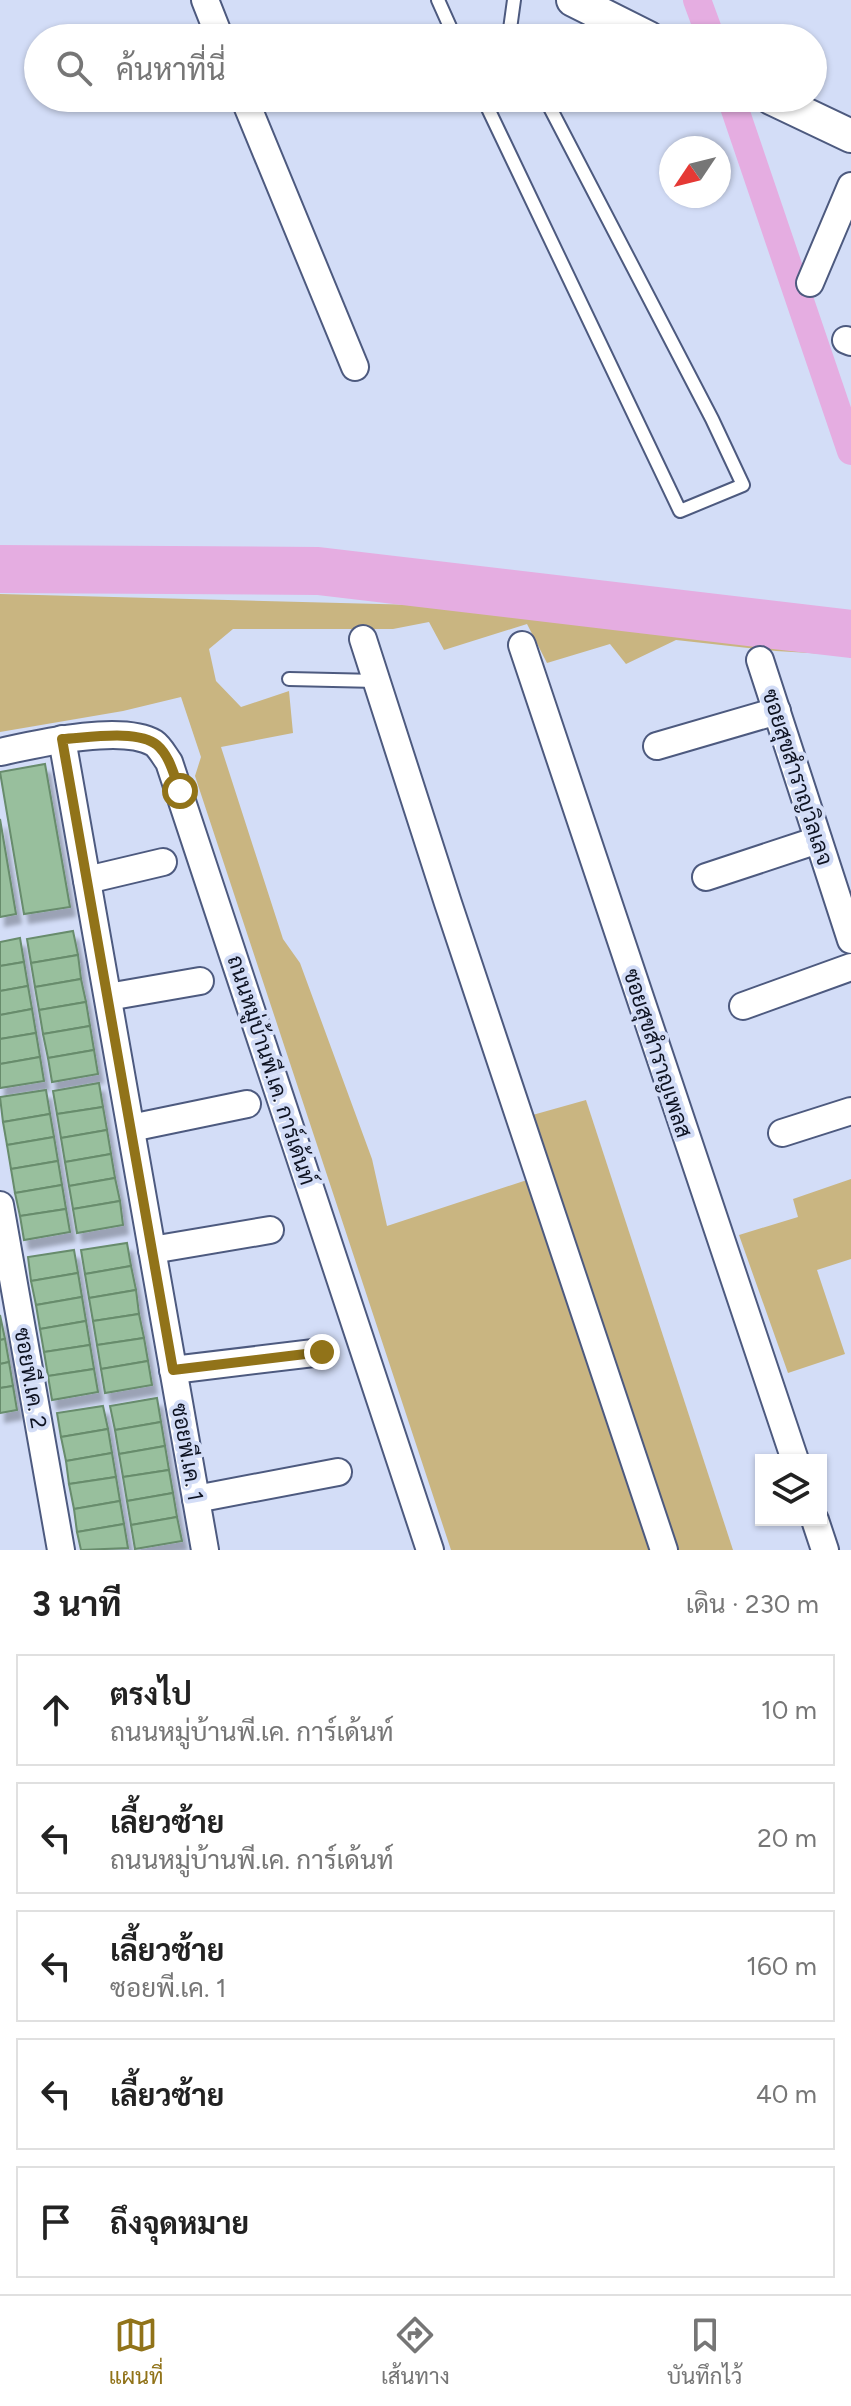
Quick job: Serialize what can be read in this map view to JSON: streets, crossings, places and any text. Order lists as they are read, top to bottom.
{
  "streets": {
    "street": [
      "ซอยสุขสำราญวิลเลจ",
      "ซอยสุขสำราญเพลส",
      "ถนนหมู่บ้านพี.เค. การ์เด้นท์",
      "ซอยพี.เค. 2",
      "ซอยพี.เค. 1"
    ]
  },
  "crossings": [
    ["ถนนหมู่บ้านพี.เค. การ์เด้นท์", "ซอยพี.เค. 1"]
  ],
  "north": "bottom left",
  "page": {
    "search": "ค้นหาที่นี่",
    "heading": ["3 นาที", "เดิน · 230 m"],
    "list": [
      ["ตรงไป", "ถนนหมู่บ้านพี.เค. การ์เด้นท์", "10 m"],
      ["เลี้ยวซ้าย", "ถนนหมู่บ้านพี.เค. การ์เด้นท์", "20 m"],
      ["เลี้ยวซ้าย", "ซอยพี.เค. 1", "160 m"],
      ["เลี้ยวซ้าย", "40 m"],
      "ถึงจุดหมาย"
    ],
    "nav": ["แผนที่", "เส้นทาง", "บันทึกไว้"]
  }
}
